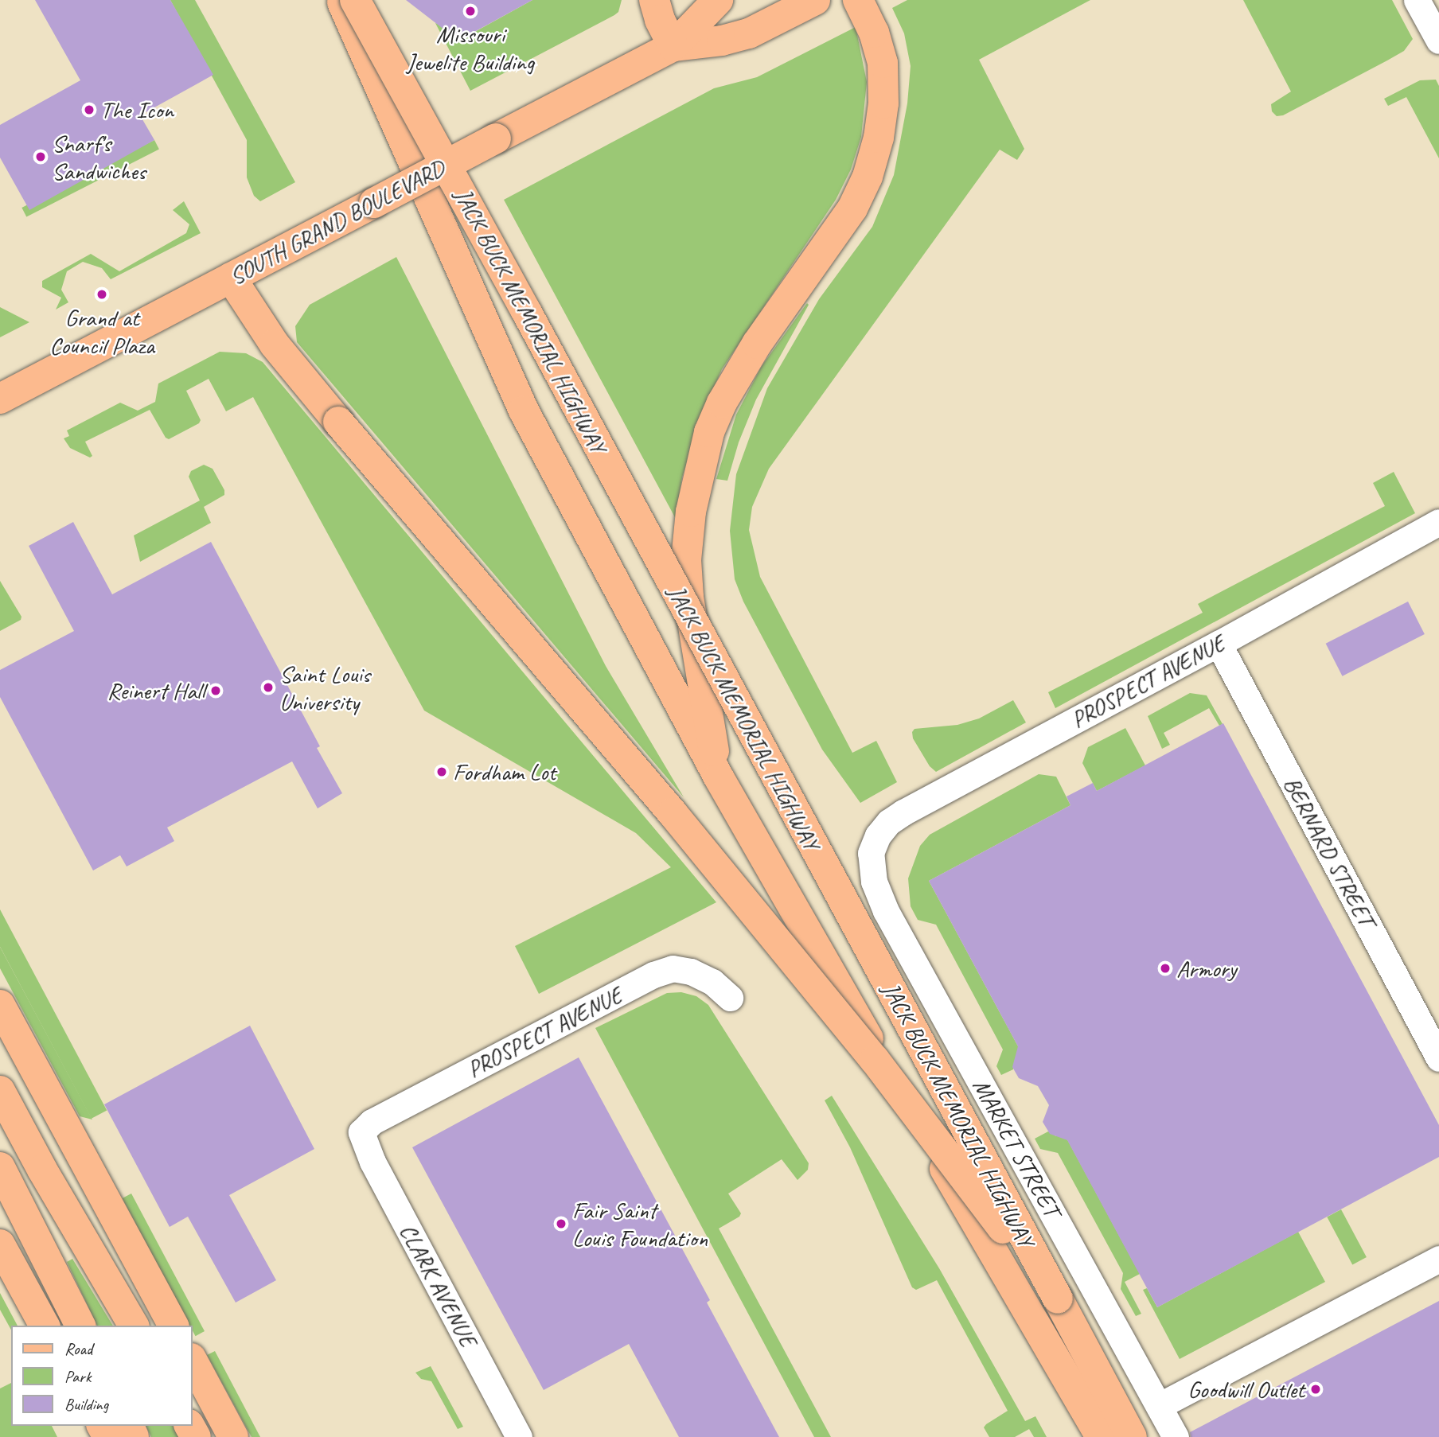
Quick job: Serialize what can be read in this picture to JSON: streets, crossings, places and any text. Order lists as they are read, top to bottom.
{
  "streets": {
    "main road": ["SOUTH GRAND BOULEVARD", "JACK BUCK MEMORIAL HIGHWAY"],
    "street": [
      "PROSPECT AVENUE",
      "BERNARD STREET",
      "MARKET STREET",
      "CLARK AVENUE"
    ]
  },
  "crossings": [
    ["PROSPECT AVENUE", "BERNARD STREET"],
    ["PROSPECT AVENUE", "MARKET STREET"],
    ["PROSPECT AVENUE", "CLARK AVENUE"]
  ],
  "places": [
    "Missouri Jewelite Building",
    "The Icon",
    "Snarf's Sandwiches",
    "Grand at Council Plaza",
    "Saint Louis University",
    "Reinert Hall",
    "Fordham Lot",
    "Armory",
    "Fair Saint Louis Foundation",
    "Goodwill Outlet"
  ],
  "legend": ["Road", "Park", "Building"]
}
